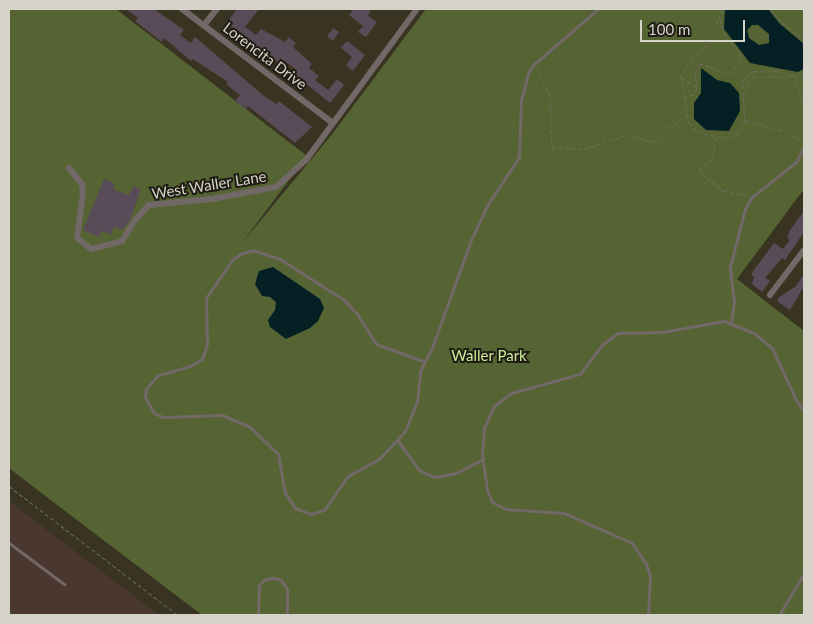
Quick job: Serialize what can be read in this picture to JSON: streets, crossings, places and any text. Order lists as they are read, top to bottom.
{
  "streets": {
    "street": ["Lorencita Drive", "West Waller Lane"]
  },
  "crossings": [
    ["Lorencita Drive", "West Waller Lane"]
  ],
  "parks": ["Waller Park"],
  "scale_bar": "100 m"
}
